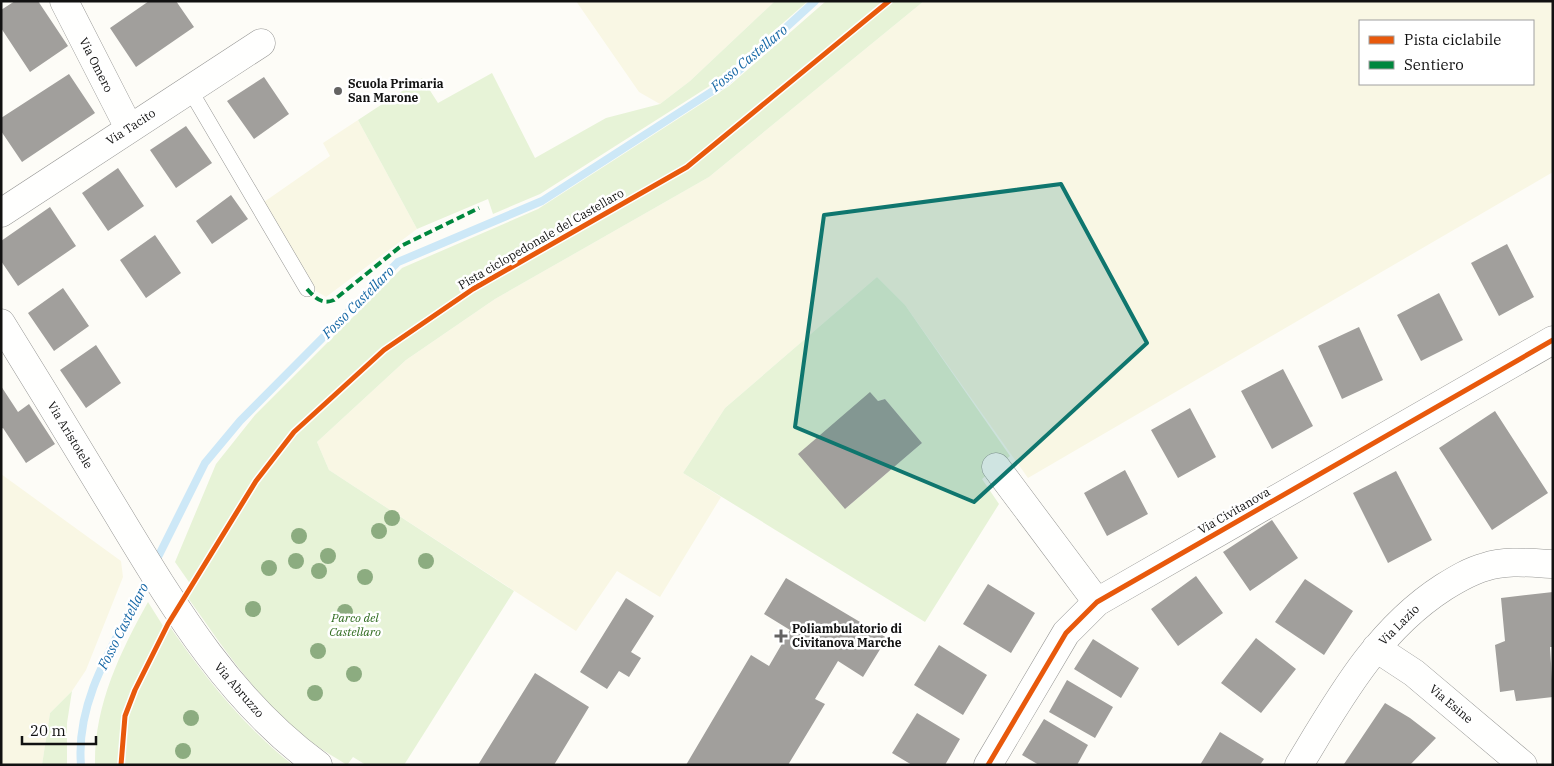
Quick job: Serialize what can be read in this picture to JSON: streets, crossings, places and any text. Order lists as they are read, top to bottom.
{
  "streets": {
    "street": [
      "Via Omero",
      "Via Tacito",
      "Via Aristotele",
      "Via Civitanova",
      "Via Lazio",
      "Via Abruzzo",
      "Via Esine"
    ],
    "cycle path": ["Pista ciclopedonale del Castellaro"]
  },
  "crossings": [
    ["Via Omero", "Via Tacito"],
    ["Via Aristotele", "Via Abruzzo"],
    ["Via Lazio", "Via Esine"]
  ],
  "water": ["Fosso Castellaro"],
  "parks": ["Parco del Castellaro"],
  "places": {
    "other": ["Scuola Primaria San Marone"],
    "health": ["Poliambulatorio di Civitanova Marche"]
  },
  "legend": ["Pista ciclabile", "Sentiero"],
  "scale_bar": "20 m"
}
